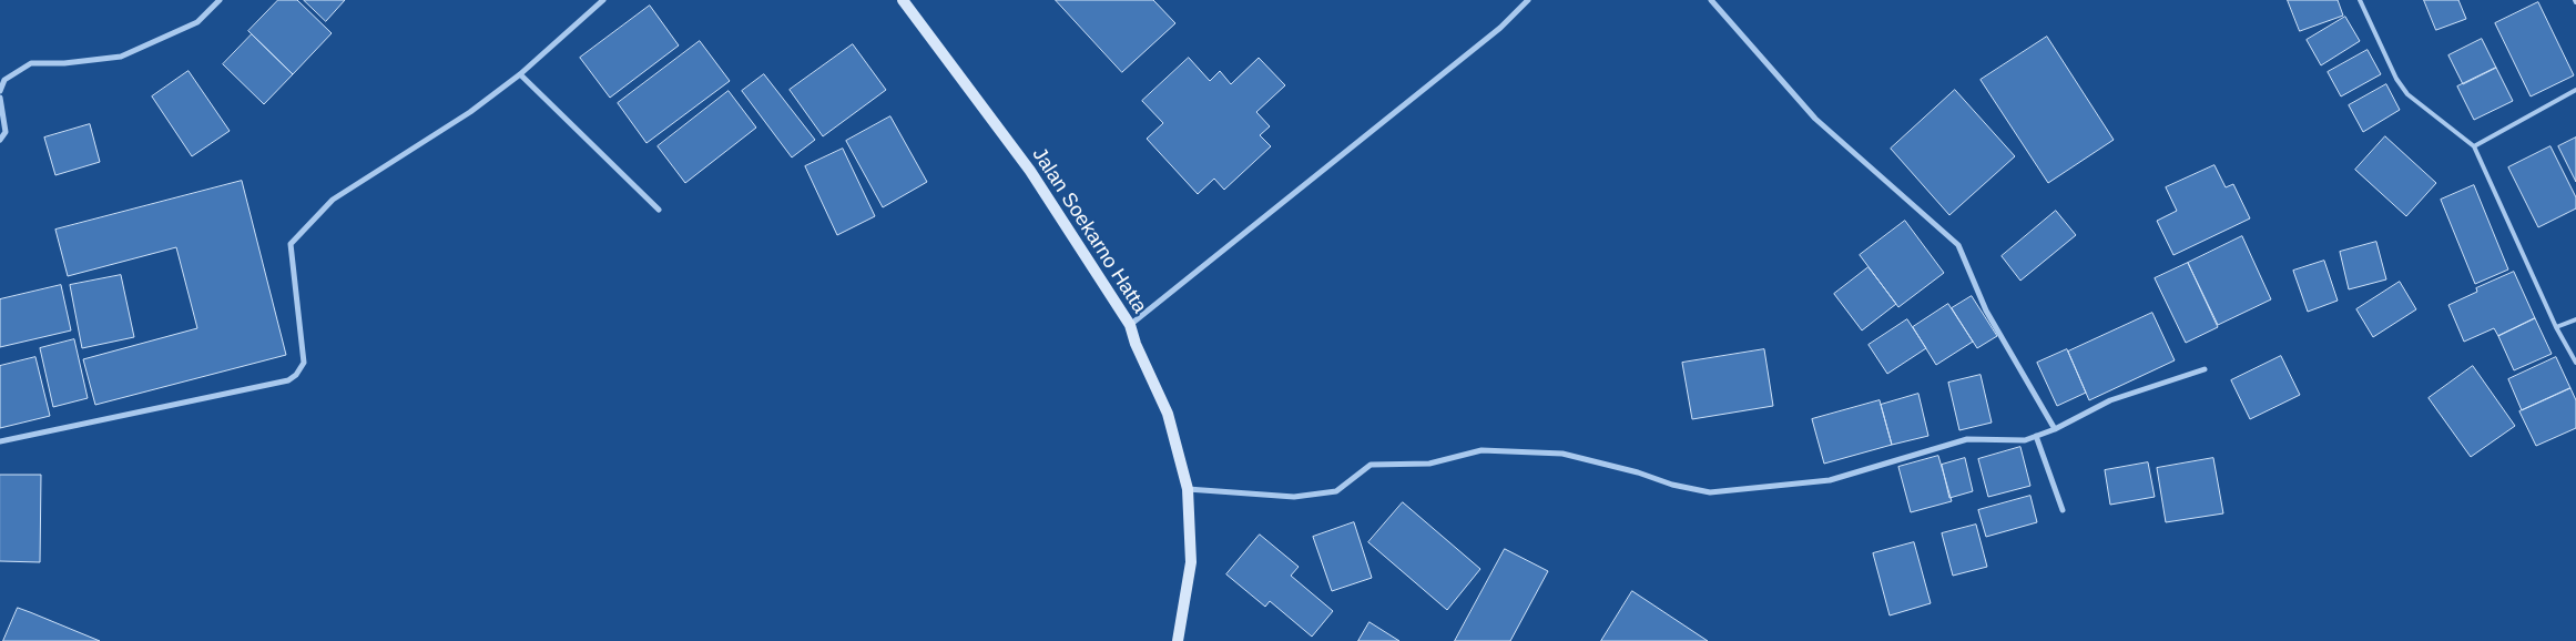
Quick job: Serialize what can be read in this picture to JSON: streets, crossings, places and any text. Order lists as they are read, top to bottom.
{
  "streets": {
    "street": ["Jalan Soekarno Hatta"]
  }
}
